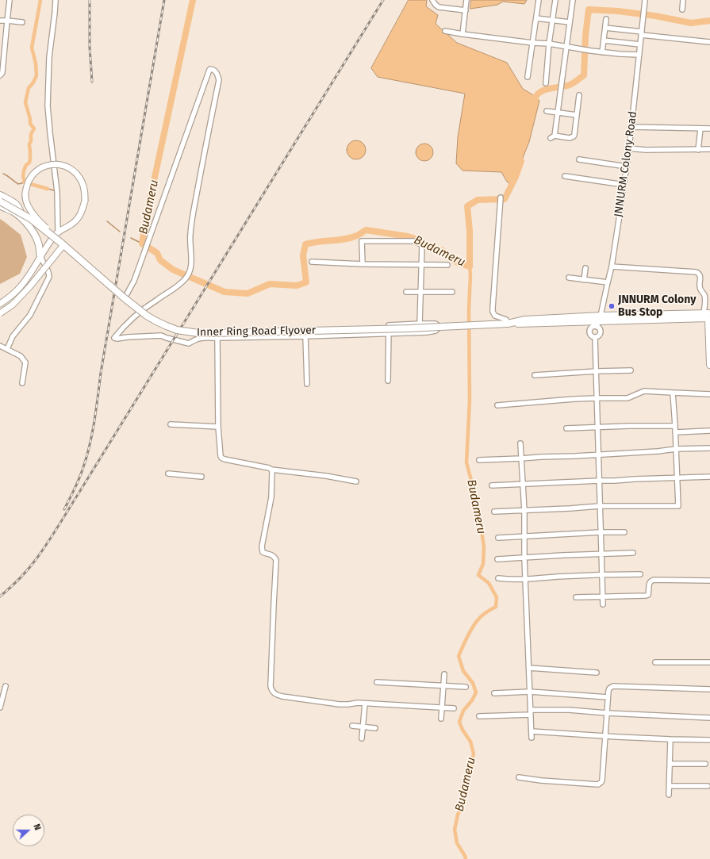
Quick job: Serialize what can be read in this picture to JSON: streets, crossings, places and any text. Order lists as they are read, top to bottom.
{
  "streets": {
    "main road": ["Inner Ring Road Flyover"],
    "street": ["JNNURM Colony Road"]
  },
  "crossings": [
    ["JNNURM Colony Road", "Inner Ring Road Flyover"]
  ],
  "water": ["Budameru"],
  "places": ["JNNURM Colony Bus Stop"],
  "north": "right"
}
